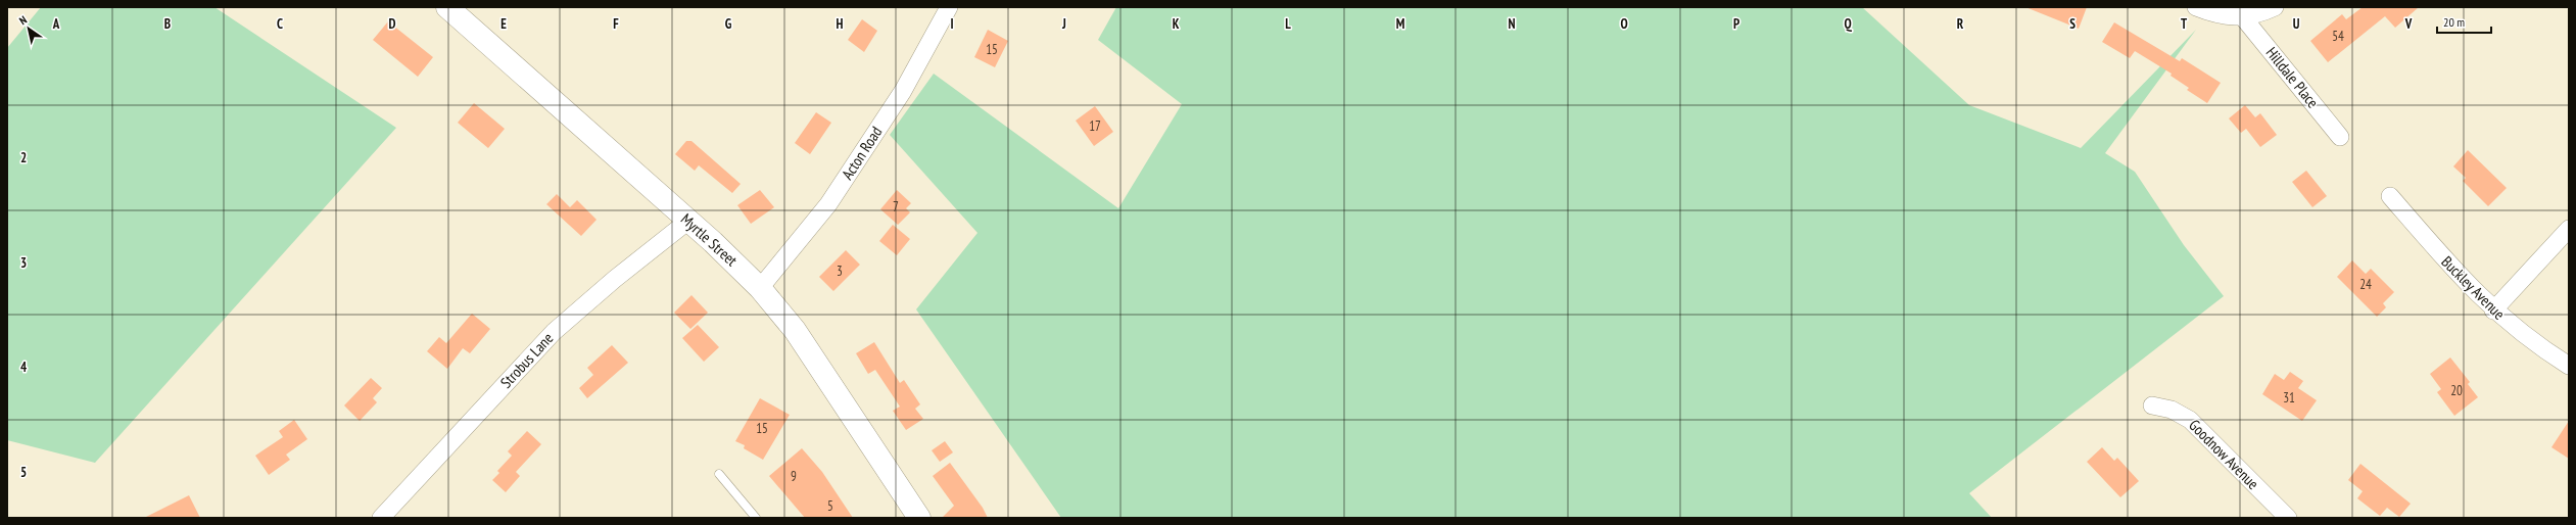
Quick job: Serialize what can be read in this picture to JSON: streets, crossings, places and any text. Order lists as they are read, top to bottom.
{
  "streets": {
    "street": [
      "Hilldale Place",
      "Acton Road",
      "Myrtle Street",
      "Buckley Avenue",
      "Strobus Lane",
      "Goodnow Avenue"
    ]
  },
  "crossings": [
    ["Acton Road", "Myrtle Street"],
    ["Myrtle Street", "Strobus Lane"]
  ],
  "house_numbers": [
    "54",
    "15",
    "17",
    "7",
    "3",
    "24",
    "20",
    "31",
    "15",
    "9",
    "5"
  ],
  "scale_bar": "20 m",
  "north": "top left",
  "grid": {
    "columns": [
      "A",
      "B",
      "C",
      "D",
      "E",
      "F",
      "G",
      "H",
      "I",
      "J",
      "K",
      "L",
      "M",
      "N",
      "O",
      "P",
      "Q",
      "R",
      "S",
      "T",
      "U",
      "V"
    ],
    "rows": [
      "2",
      "3",
      "4",
      "5"
    ]
  }
}
